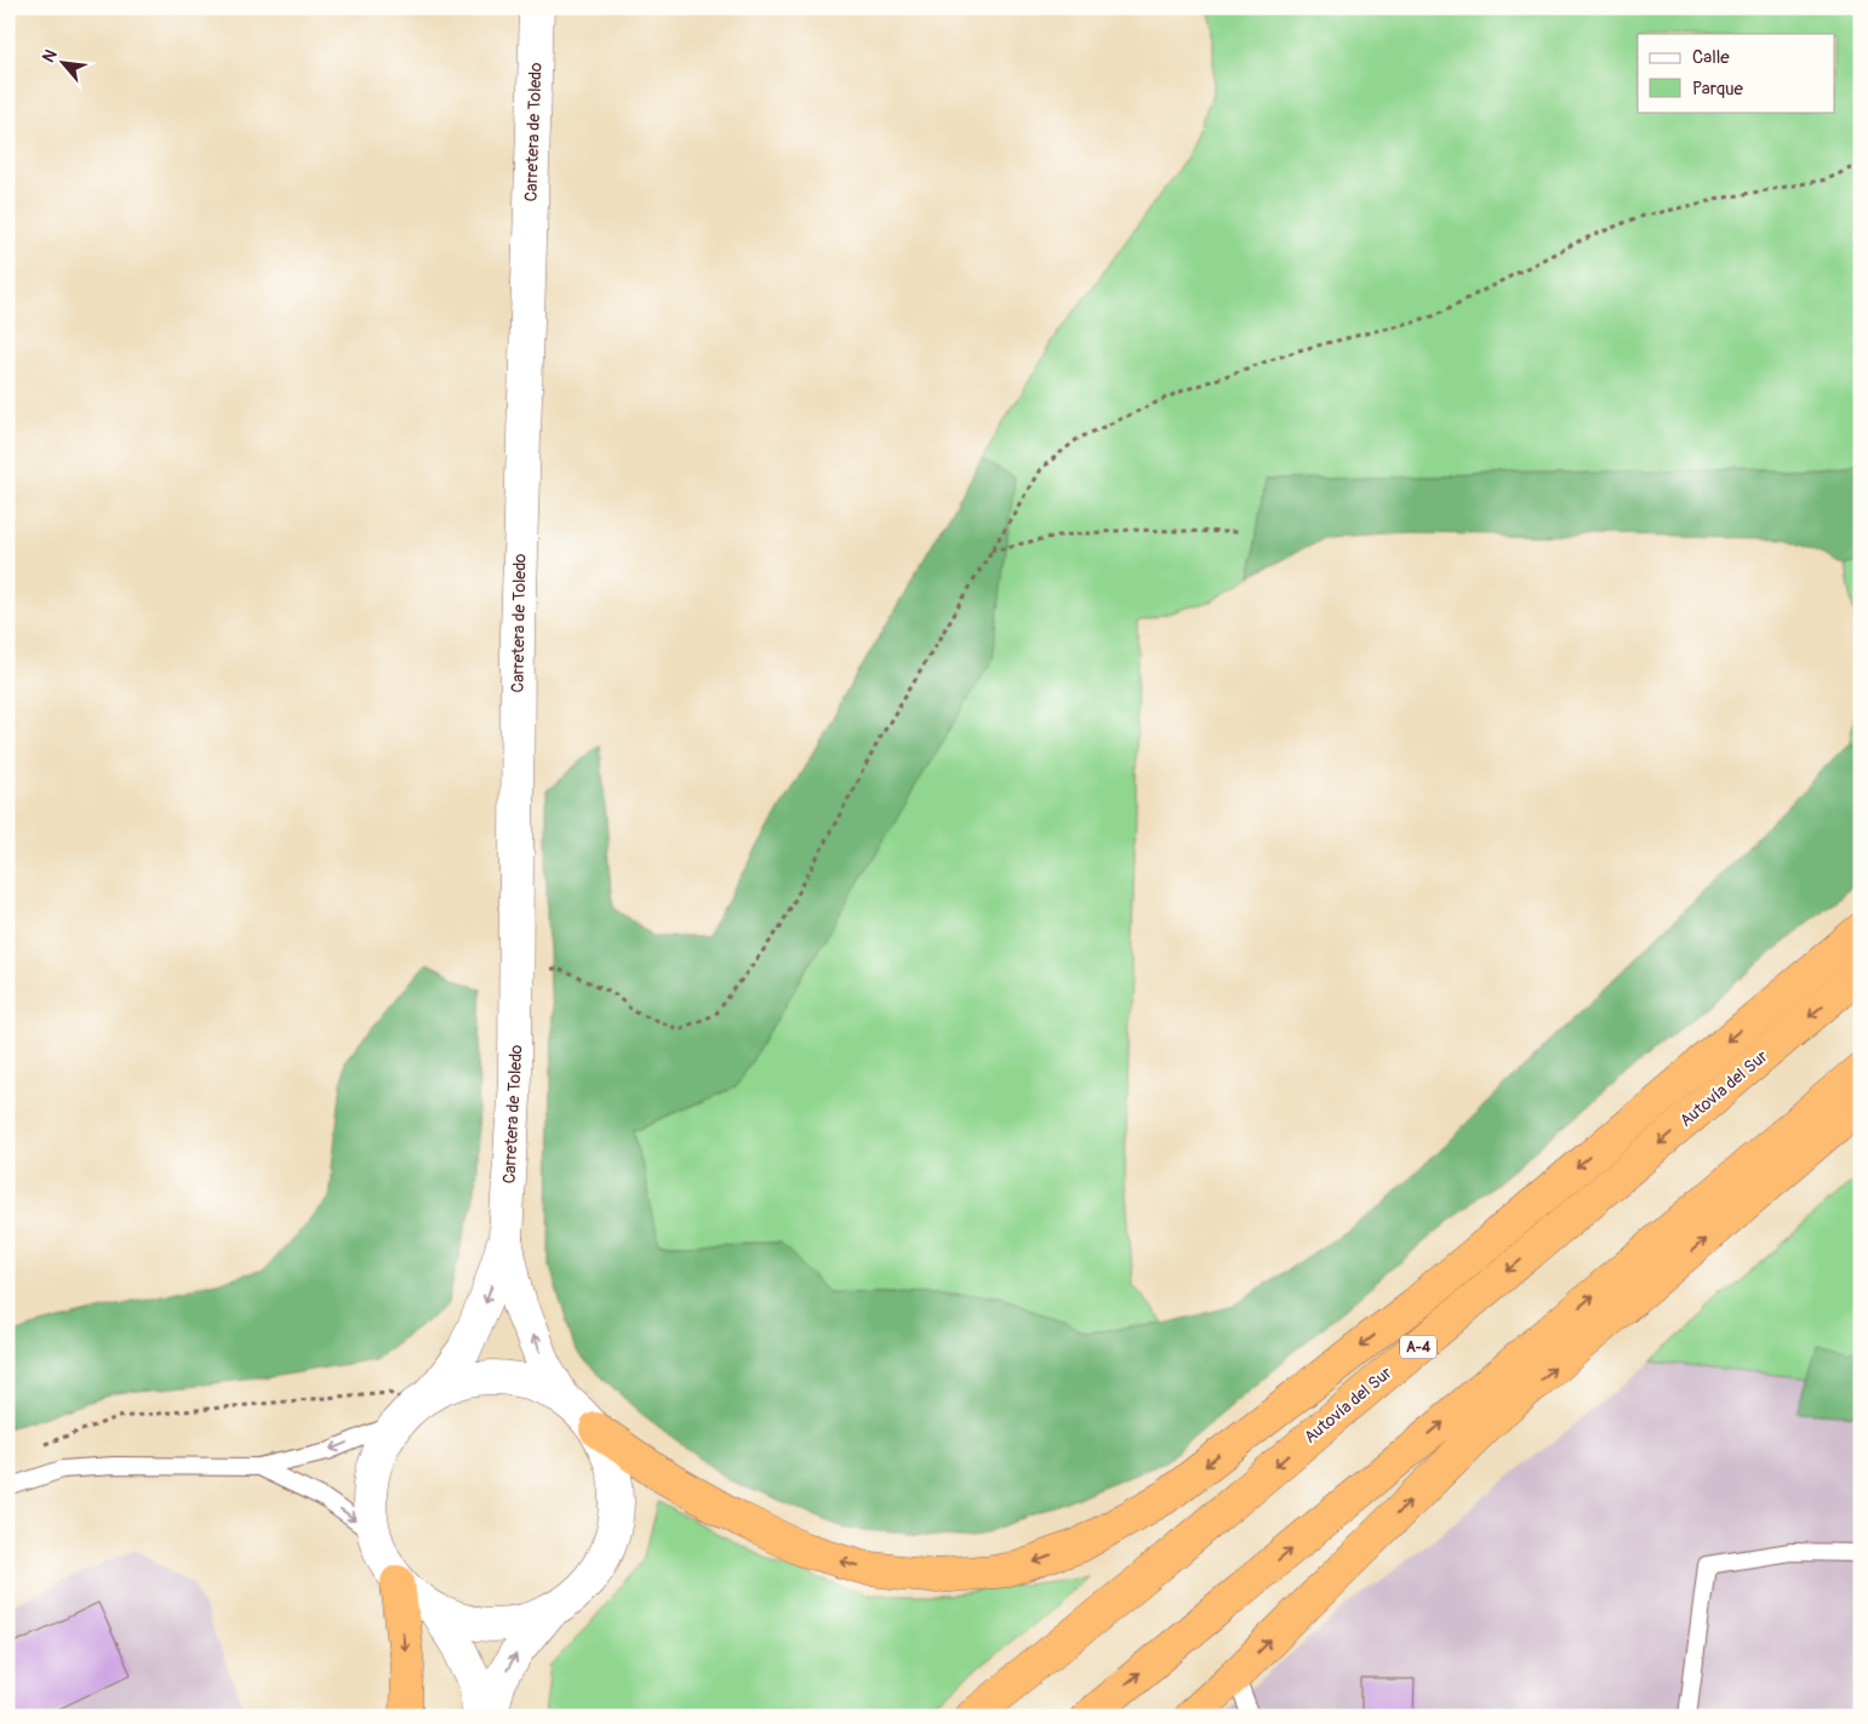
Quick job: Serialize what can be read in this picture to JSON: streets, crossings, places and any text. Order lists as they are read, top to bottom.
{
  "streets": {
    "highway": ["Autovía del Sur", "A-4"],
    "street": ["Carretera de Toledo"]
  },
  "legend": ["Calle", "Parque"],
  "north": "top left"
}
